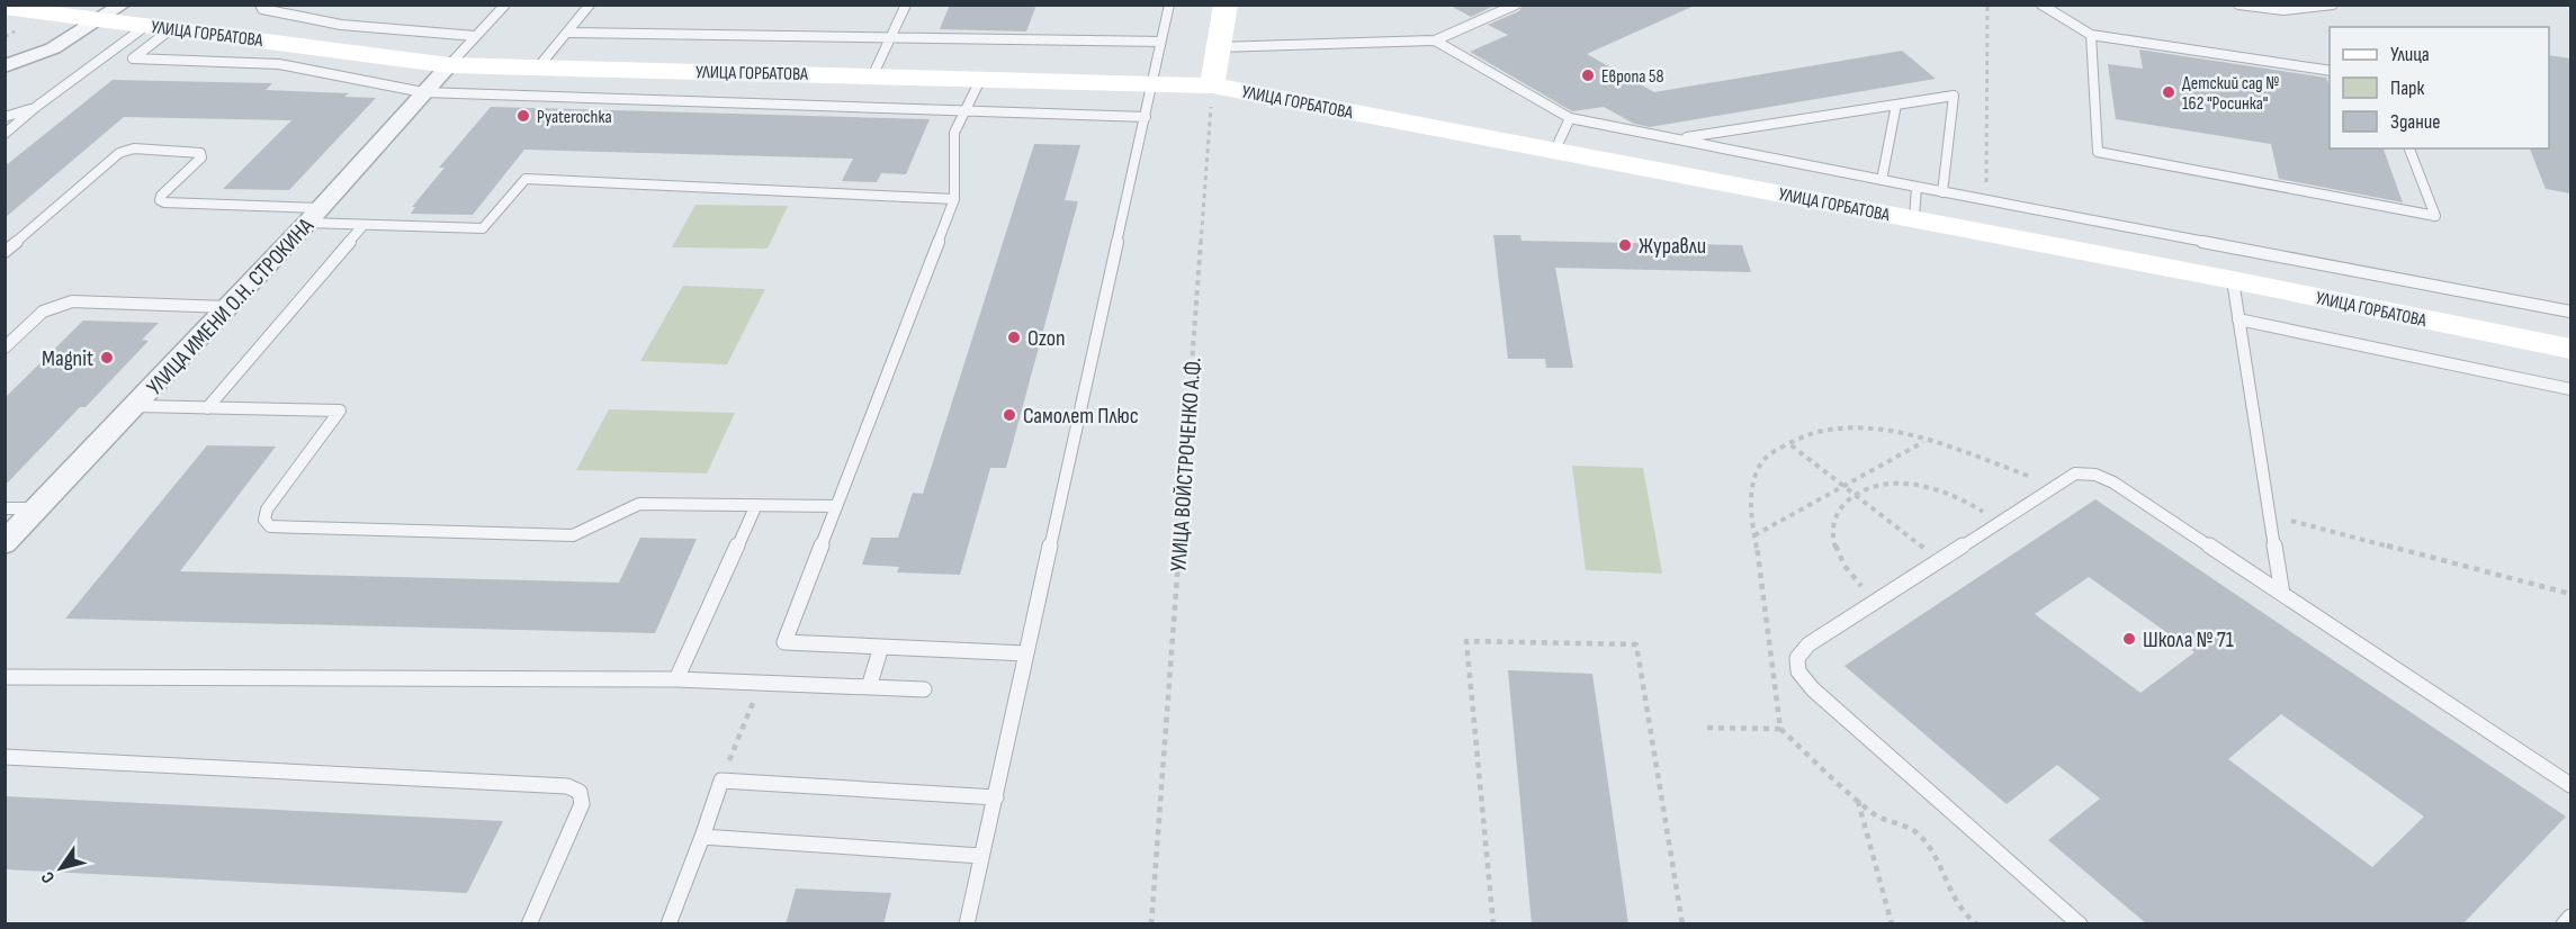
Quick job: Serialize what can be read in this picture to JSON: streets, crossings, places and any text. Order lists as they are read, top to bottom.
{
  "streets": {
    "main road": ["УЛИЦА ГОРБАТОВА"],
    "street": ["УЛИЦА ИМЕНИ О.Н. СТРОКИНА"],
    "path": ["УЛИЦА ВОЙСТРОЧЕНКО А.Ф."]
  },
  "crossings": [
    ["УЛИЦА ГОРБАТОВА", "УЛИЦА ИМЕНИ О.Н. СТРОКИНА"],
    ["УЛИЦА ГОРБАТОВА", "УЛИЦА ВОЙСТРОЧЕНКО А.Ф."]
  ],
  "places": [
    "Европа 58",
    "Детский сад № 162 \"Росинка\"",
    "Pyaterochka",
    "Журавли",
    "Ozon",
    "Magnit",
    "Самолет Плюс",
    "Школа № 71"
  ],
  "legend": ["Улица", "Парк", "Здание"],
  "north": "bottom left"
}
